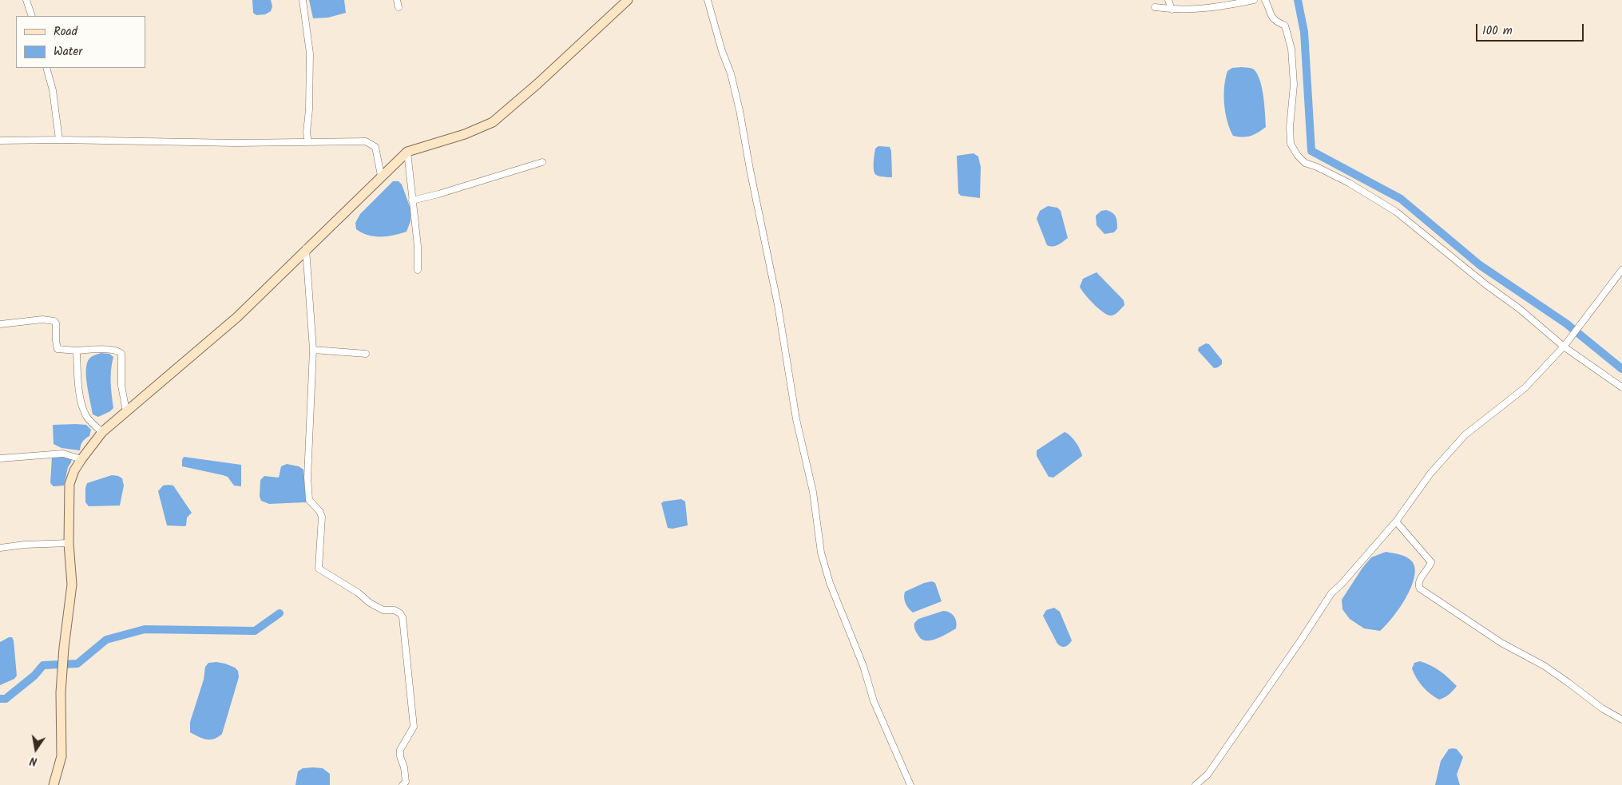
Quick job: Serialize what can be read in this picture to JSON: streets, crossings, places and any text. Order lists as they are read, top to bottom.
{
  "legend": ["Road", "Water"],
  "scale_bar": "100 m",
  "north": "bottom"
}
